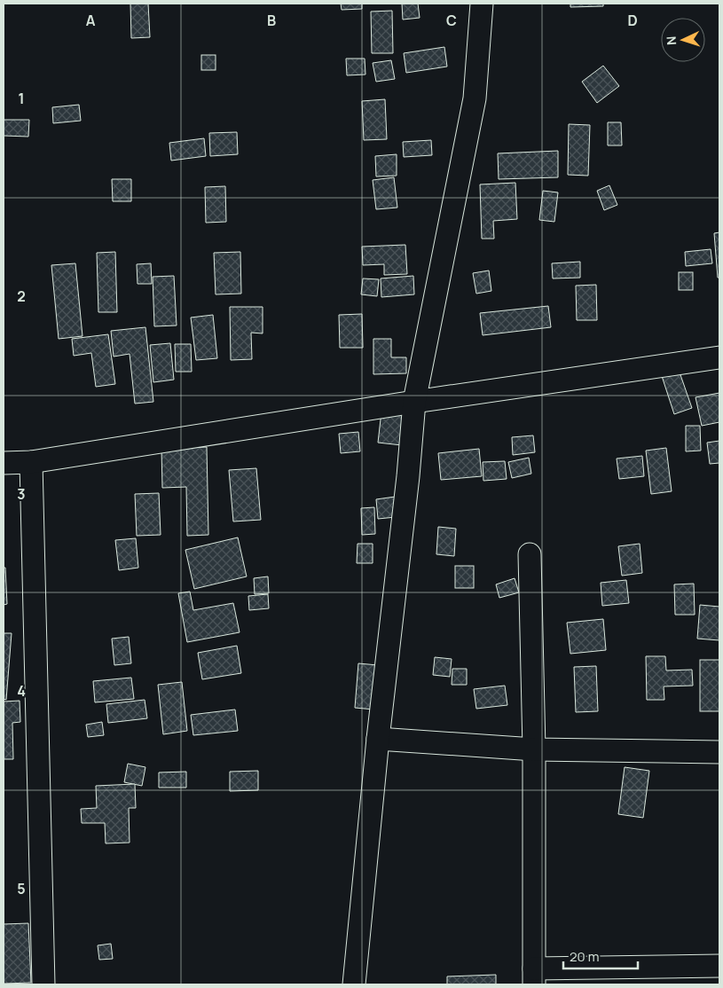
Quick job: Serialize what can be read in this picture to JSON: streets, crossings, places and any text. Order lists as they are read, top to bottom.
{
  "scale_bar": "20 m",
  "north": "left",
  "grid": {
    "columns": [
      "A",
      "B",
      "C",
      "D"
    ],
    "rows": [
      "1",
      "2",
      "3",
      "4",
      "5"
    ]
  }
}
